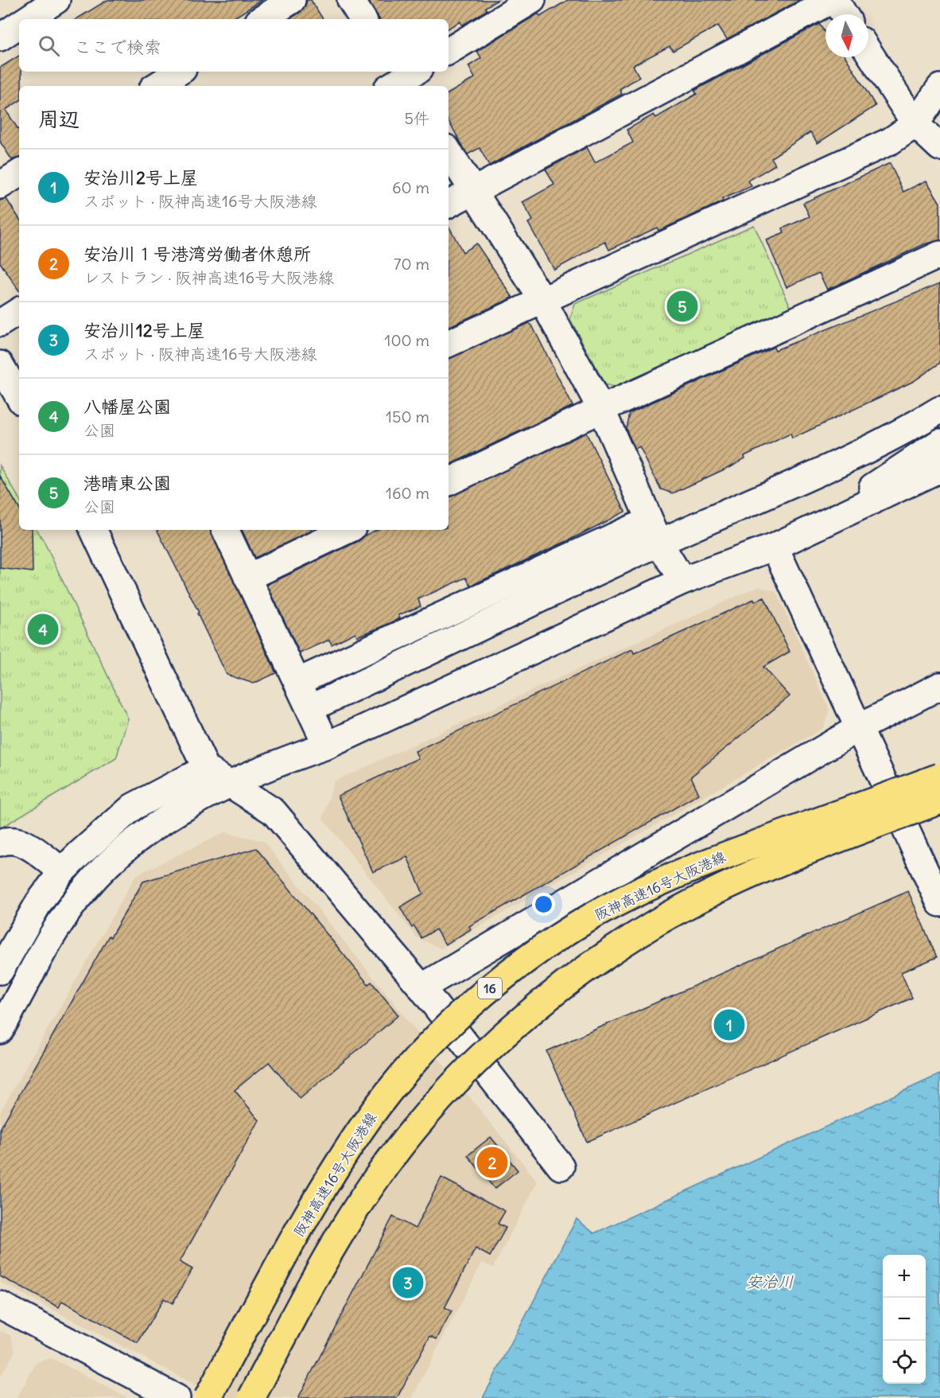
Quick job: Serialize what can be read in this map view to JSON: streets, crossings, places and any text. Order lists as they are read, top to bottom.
{
  "streets": {
    "highway": ["阪神高速16号大阪港線", "16"]
  },
  "water": ["安治川"],
  "north": "bottom",
  "page": {
    "search": "ここで検索",
    "heading": ["周辺", "5件"],
    "list": [
      {
        "mark": "1",
        "name": "安治川2号上屋",
        "note": "スポット · 阪神高速16号大阪港線",
        "value": "60 m"
      },
      {
        "mark": "2",
        "name": "安治川１号港湾労働者休憩所",
        "note": "レストラン · 阪神高速16号大阪港線",
        "value": "70 m"
      },
      {
        "mark": "3",
        "name": "安治川12号上屋",
        "note": "スポット · 阪神高速16号大阪港線",
        "value": "100 m"
      },
      {
        "mark": "4",
        "name": "八幡屋公園",
        "note": "公園",
        "value": "150 m"
      },
      {
        "mark": "5",
        "name": "港晴東公園",
        "note": "公園",
        "value": "160 m"
      }
    ],
    "pins": [
      "5",
      "4",
      "1",
      "2",
      "3"
    ],
    "map_buttons": ["+", "−"]
  }
}
